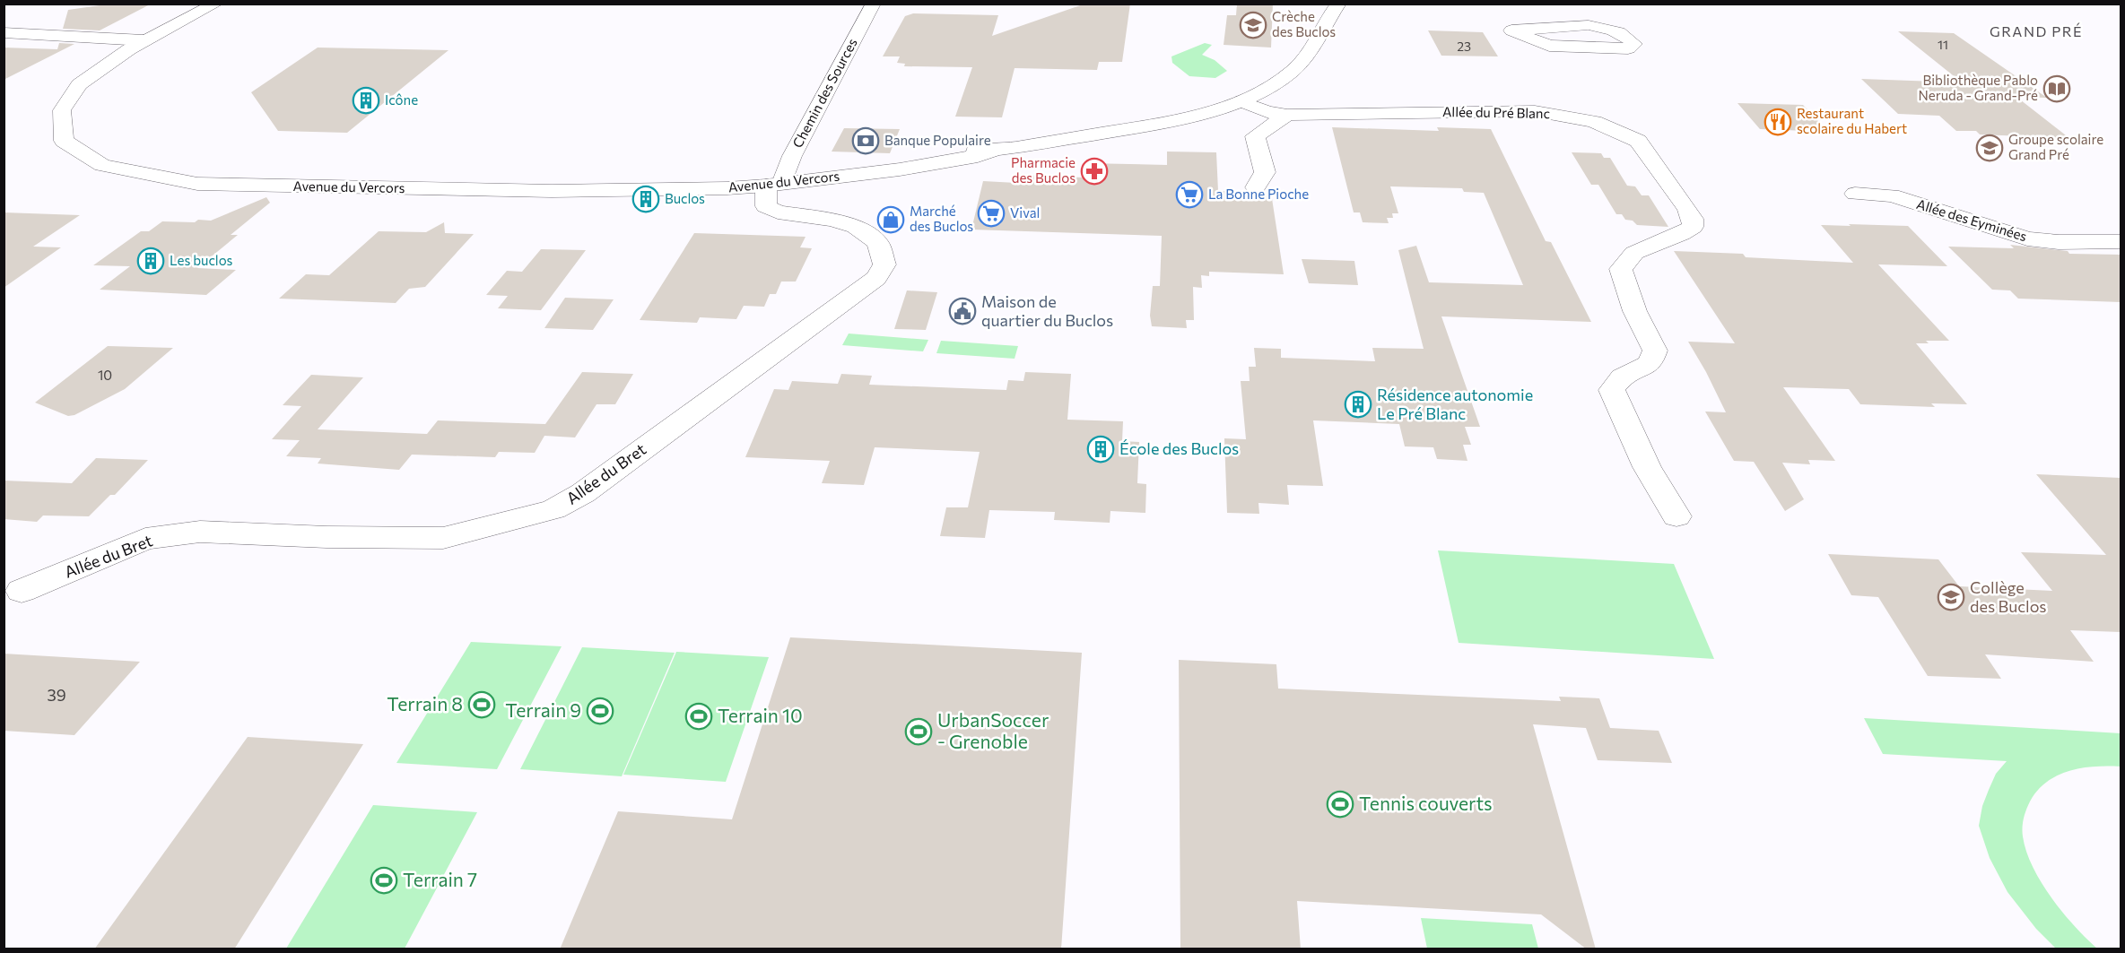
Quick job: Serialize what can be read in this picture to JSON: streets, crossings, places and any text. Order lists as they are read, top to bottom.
{
  "streets": {
    "street": [
      "Chemin des Sources",
      "Allée du Pré Blanc",
      "Avenue du Vercors",
      "Allée des Eyminées",
      "Allée du Bret"
    ]
  },
  "crossings": [
    ["Chemin des Sources", "Avenue du Vercors"],
    ["Chemin des Sources", "Allée du Bret"],
    ["Allée du Pré Blanc", "Avenue du Vercors"],
    ["Avenue du Vercors", "Allée du Bret"]
  ],
  "districts": ["GRAND PRÉ"],
  "places": {
    "school or university": ["Crèche des Buclos", "Groupe scolaire Grand Pré", "Collège des Buclos"],
    "library": ["Bibliothèque Pablo Neruda - Grand-Pré"],
    "building": [
      "Icône",
      "Buclos",
      "Les buclos",
      "Résidence autonomie Le Pré Blanc",
      "École des Buclos"
    ],
    "restaurant": ["Restaurant scolaire du Habert"],
    "bank": ["Banque Populaire"],
    "pharmacy": ["Pharmacie des Buclos"],
    "supermarket": ["La Bonne Pioche", "Vival"],
    "shop": ["Marché des Buclos"],
    "public building": ["Maison de quartier du Buclos"],
    "sports": [
      "Terrain 8",
      "Terrain 9",
      "Terrain 10",
      "UrbanSoccer - Grenoble",
      "Tennis couverts",
      "Terrain 7"
    ]
  },
  "house_numbers": [
    "11",
    "23",
    "10",
    "39"
  ]
}
